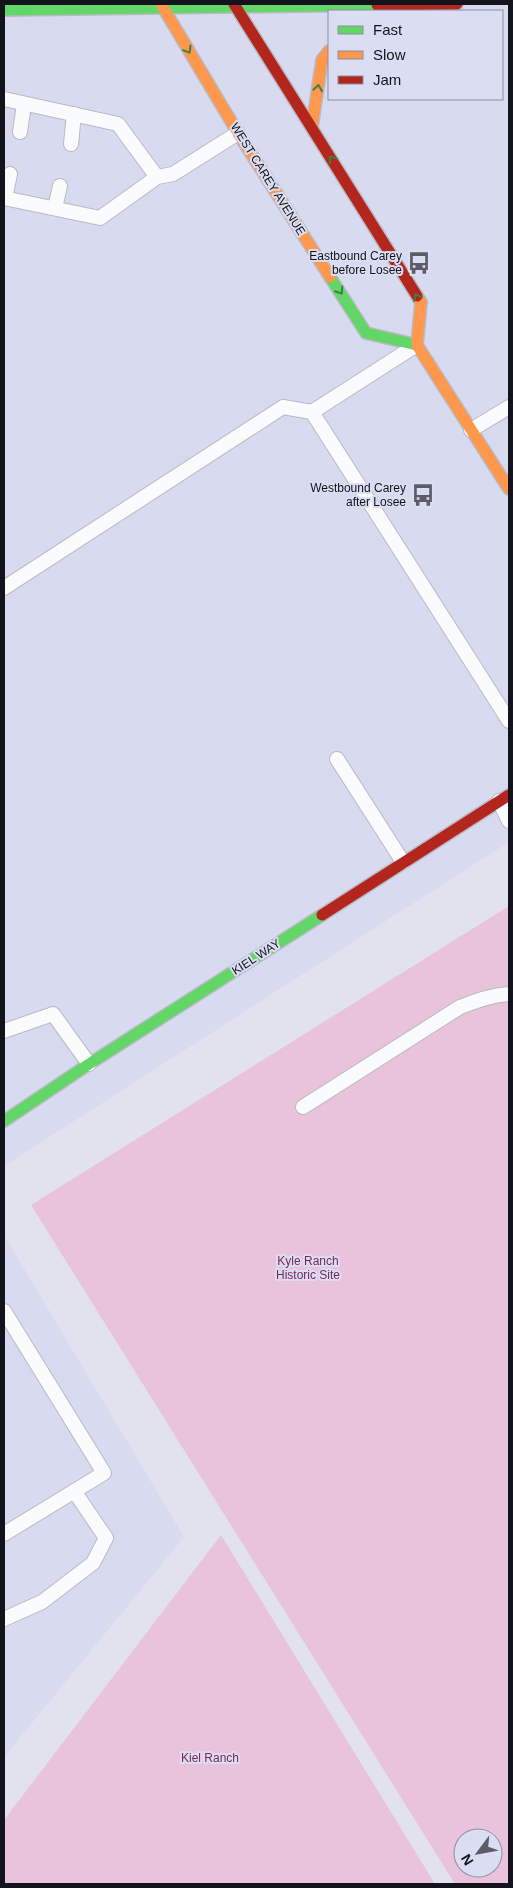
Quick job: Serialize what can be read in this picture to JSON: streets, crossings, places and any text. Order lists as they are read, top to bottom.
{
  "streets": {
    "main road": ["WEST CAREY AVENUE", "KIEL WAY"]
  },
  "parks": ["Kyle Ranch Historic Site", "Kiel Ranch"],
  "places": {
    "bus stop": ["Eastbound Carey before Losee", "Westbound Carey after Losee"]
  },
  "legend": ["Fast", "Slow", "Jam"],
  "north": "bottom left"
}
